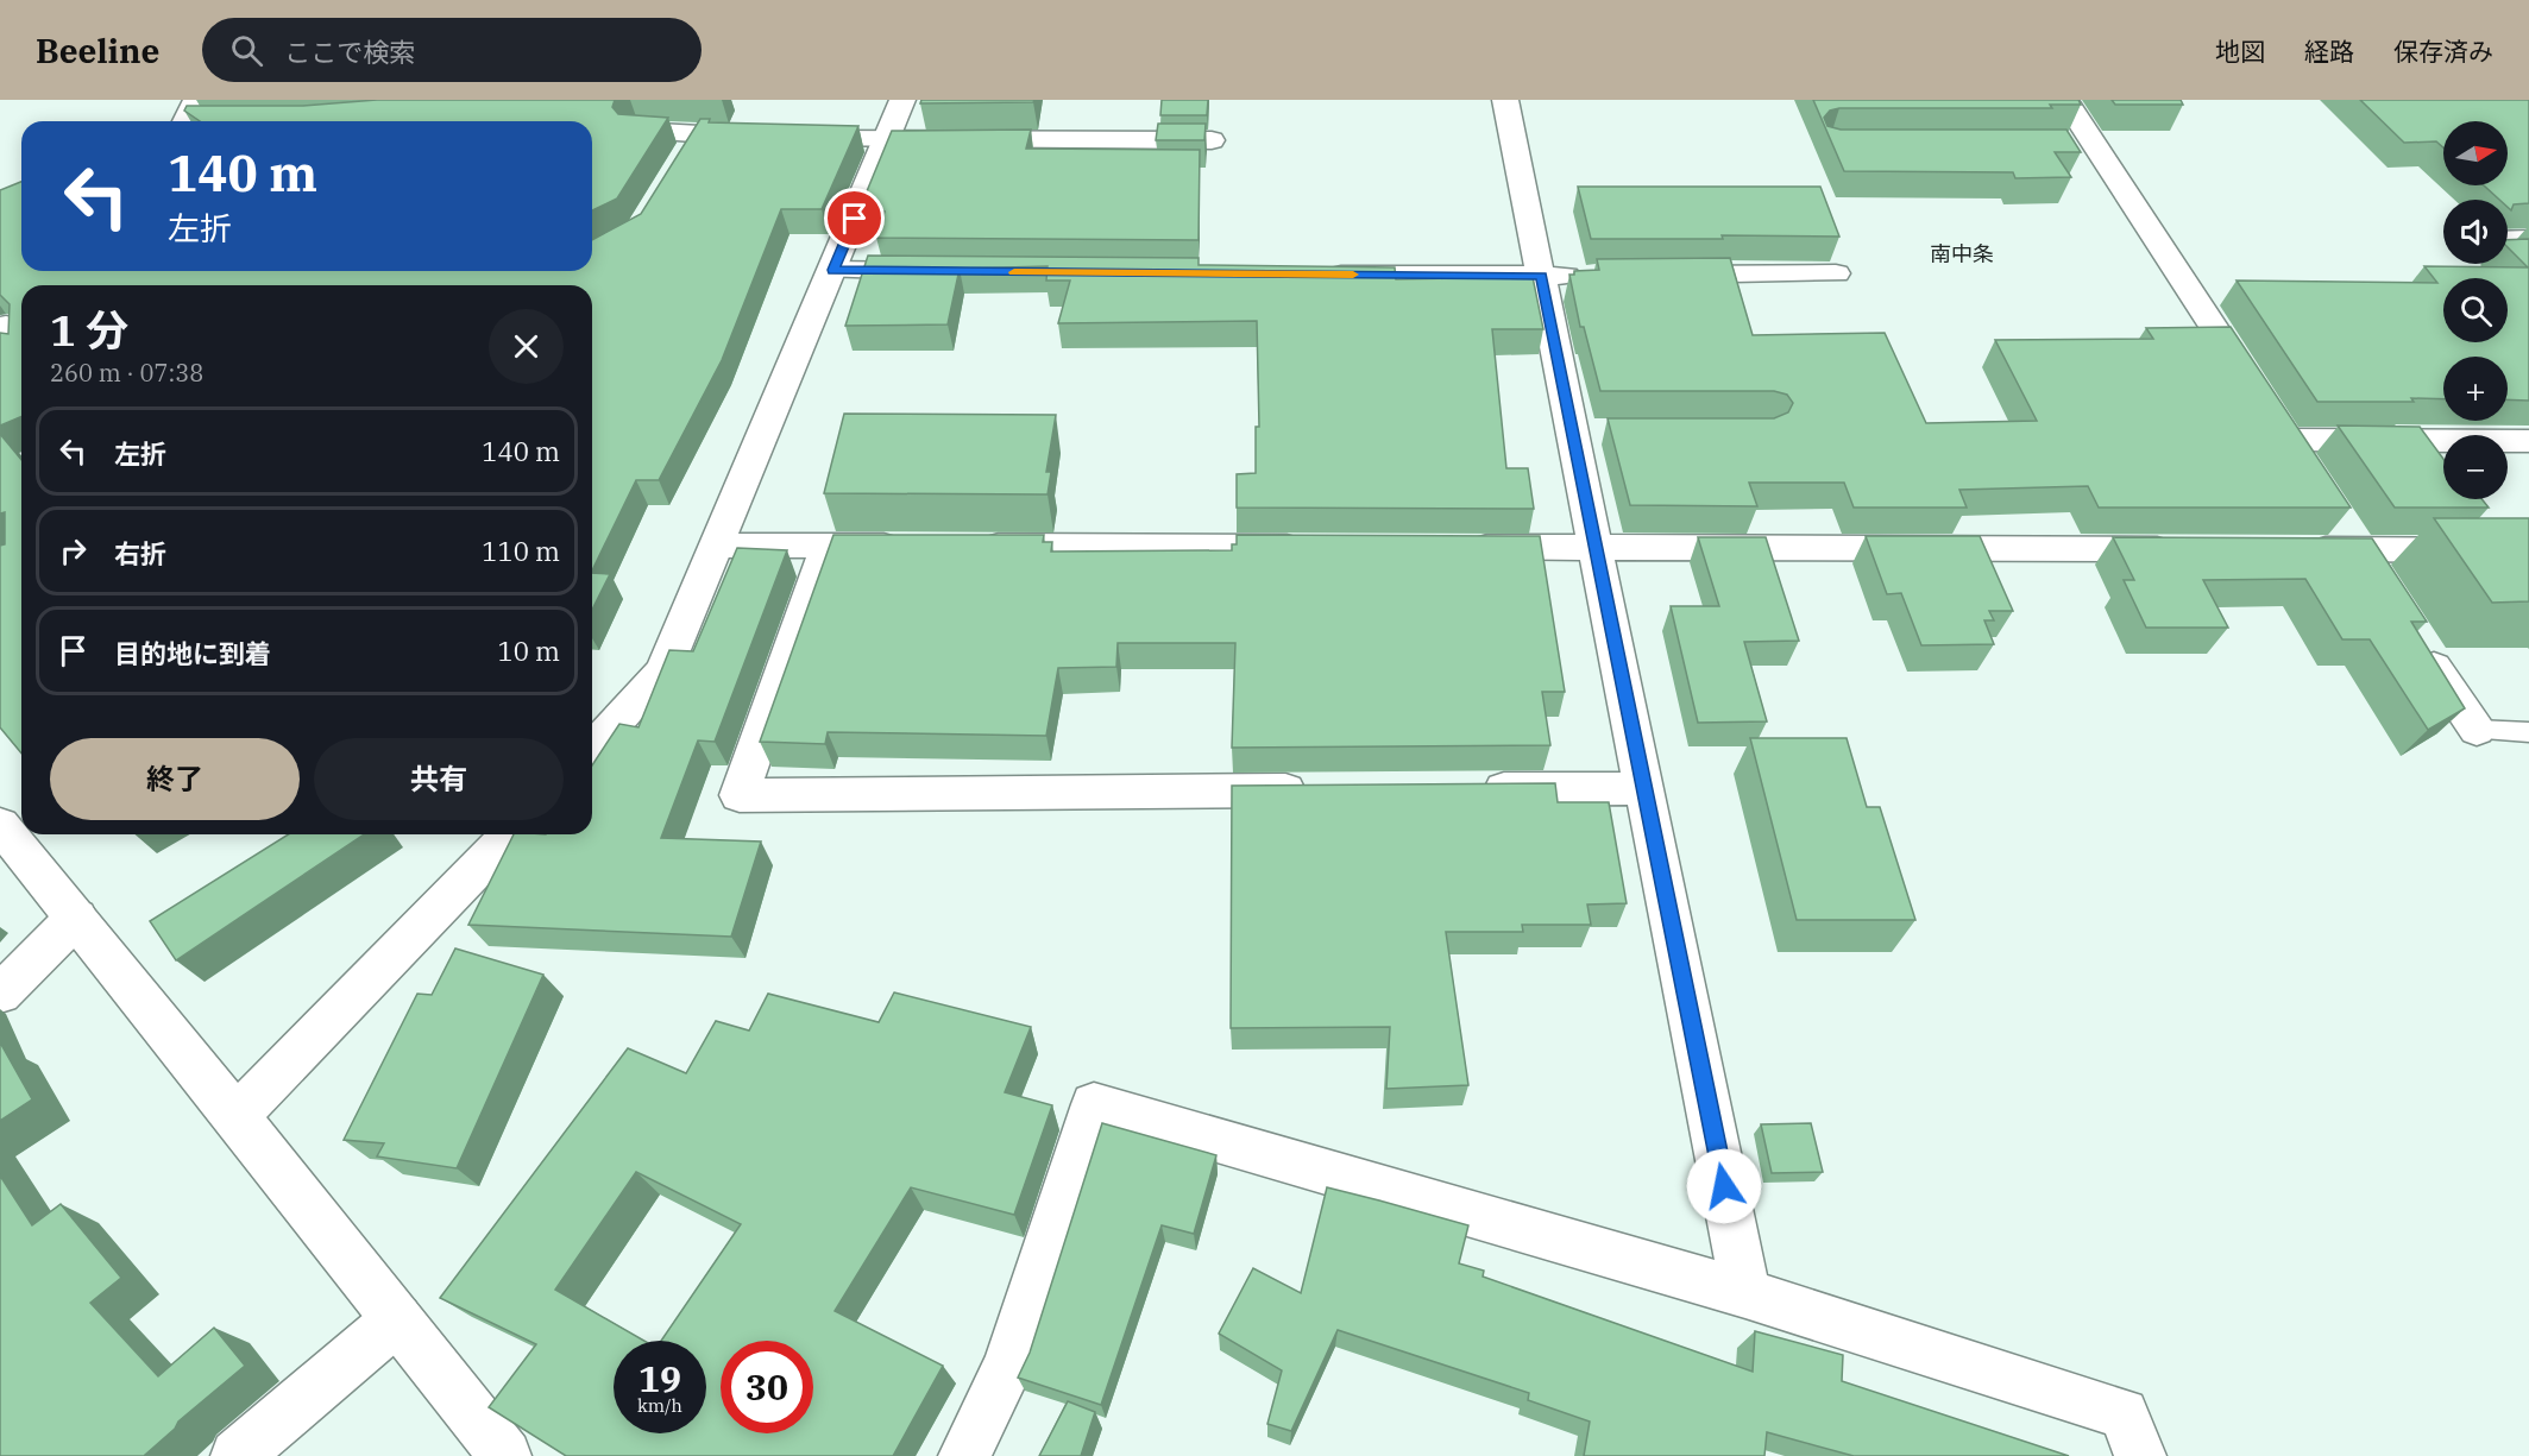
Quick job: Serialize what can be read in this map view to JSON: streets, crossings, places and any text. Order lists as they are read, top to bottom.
{
  "districts": ["南中条"],
  "north": "right",
  "page": {
    "header": "Beeline",
    "search": "ここで検索",
    "nav": ["地図", "経路", "保存済み"],
    "map_buttons": ["+", "−"],
    "turn": ["140 m", "左折"],
    "heading": ["1 分", "260 m · 07:38"],
    "list": [
      {
        "name": "左折",
        "value": "140 m"
      },
      {
        "name": "右折",
        "value": "110 m"
      },
      {
        "name": "目的地に到着",
        "value": "10 m"
      }
    ],
    "buttons": ["終了", "共有"],
    "speed": "19 km/h",
    "limit": "30"
  }
}
